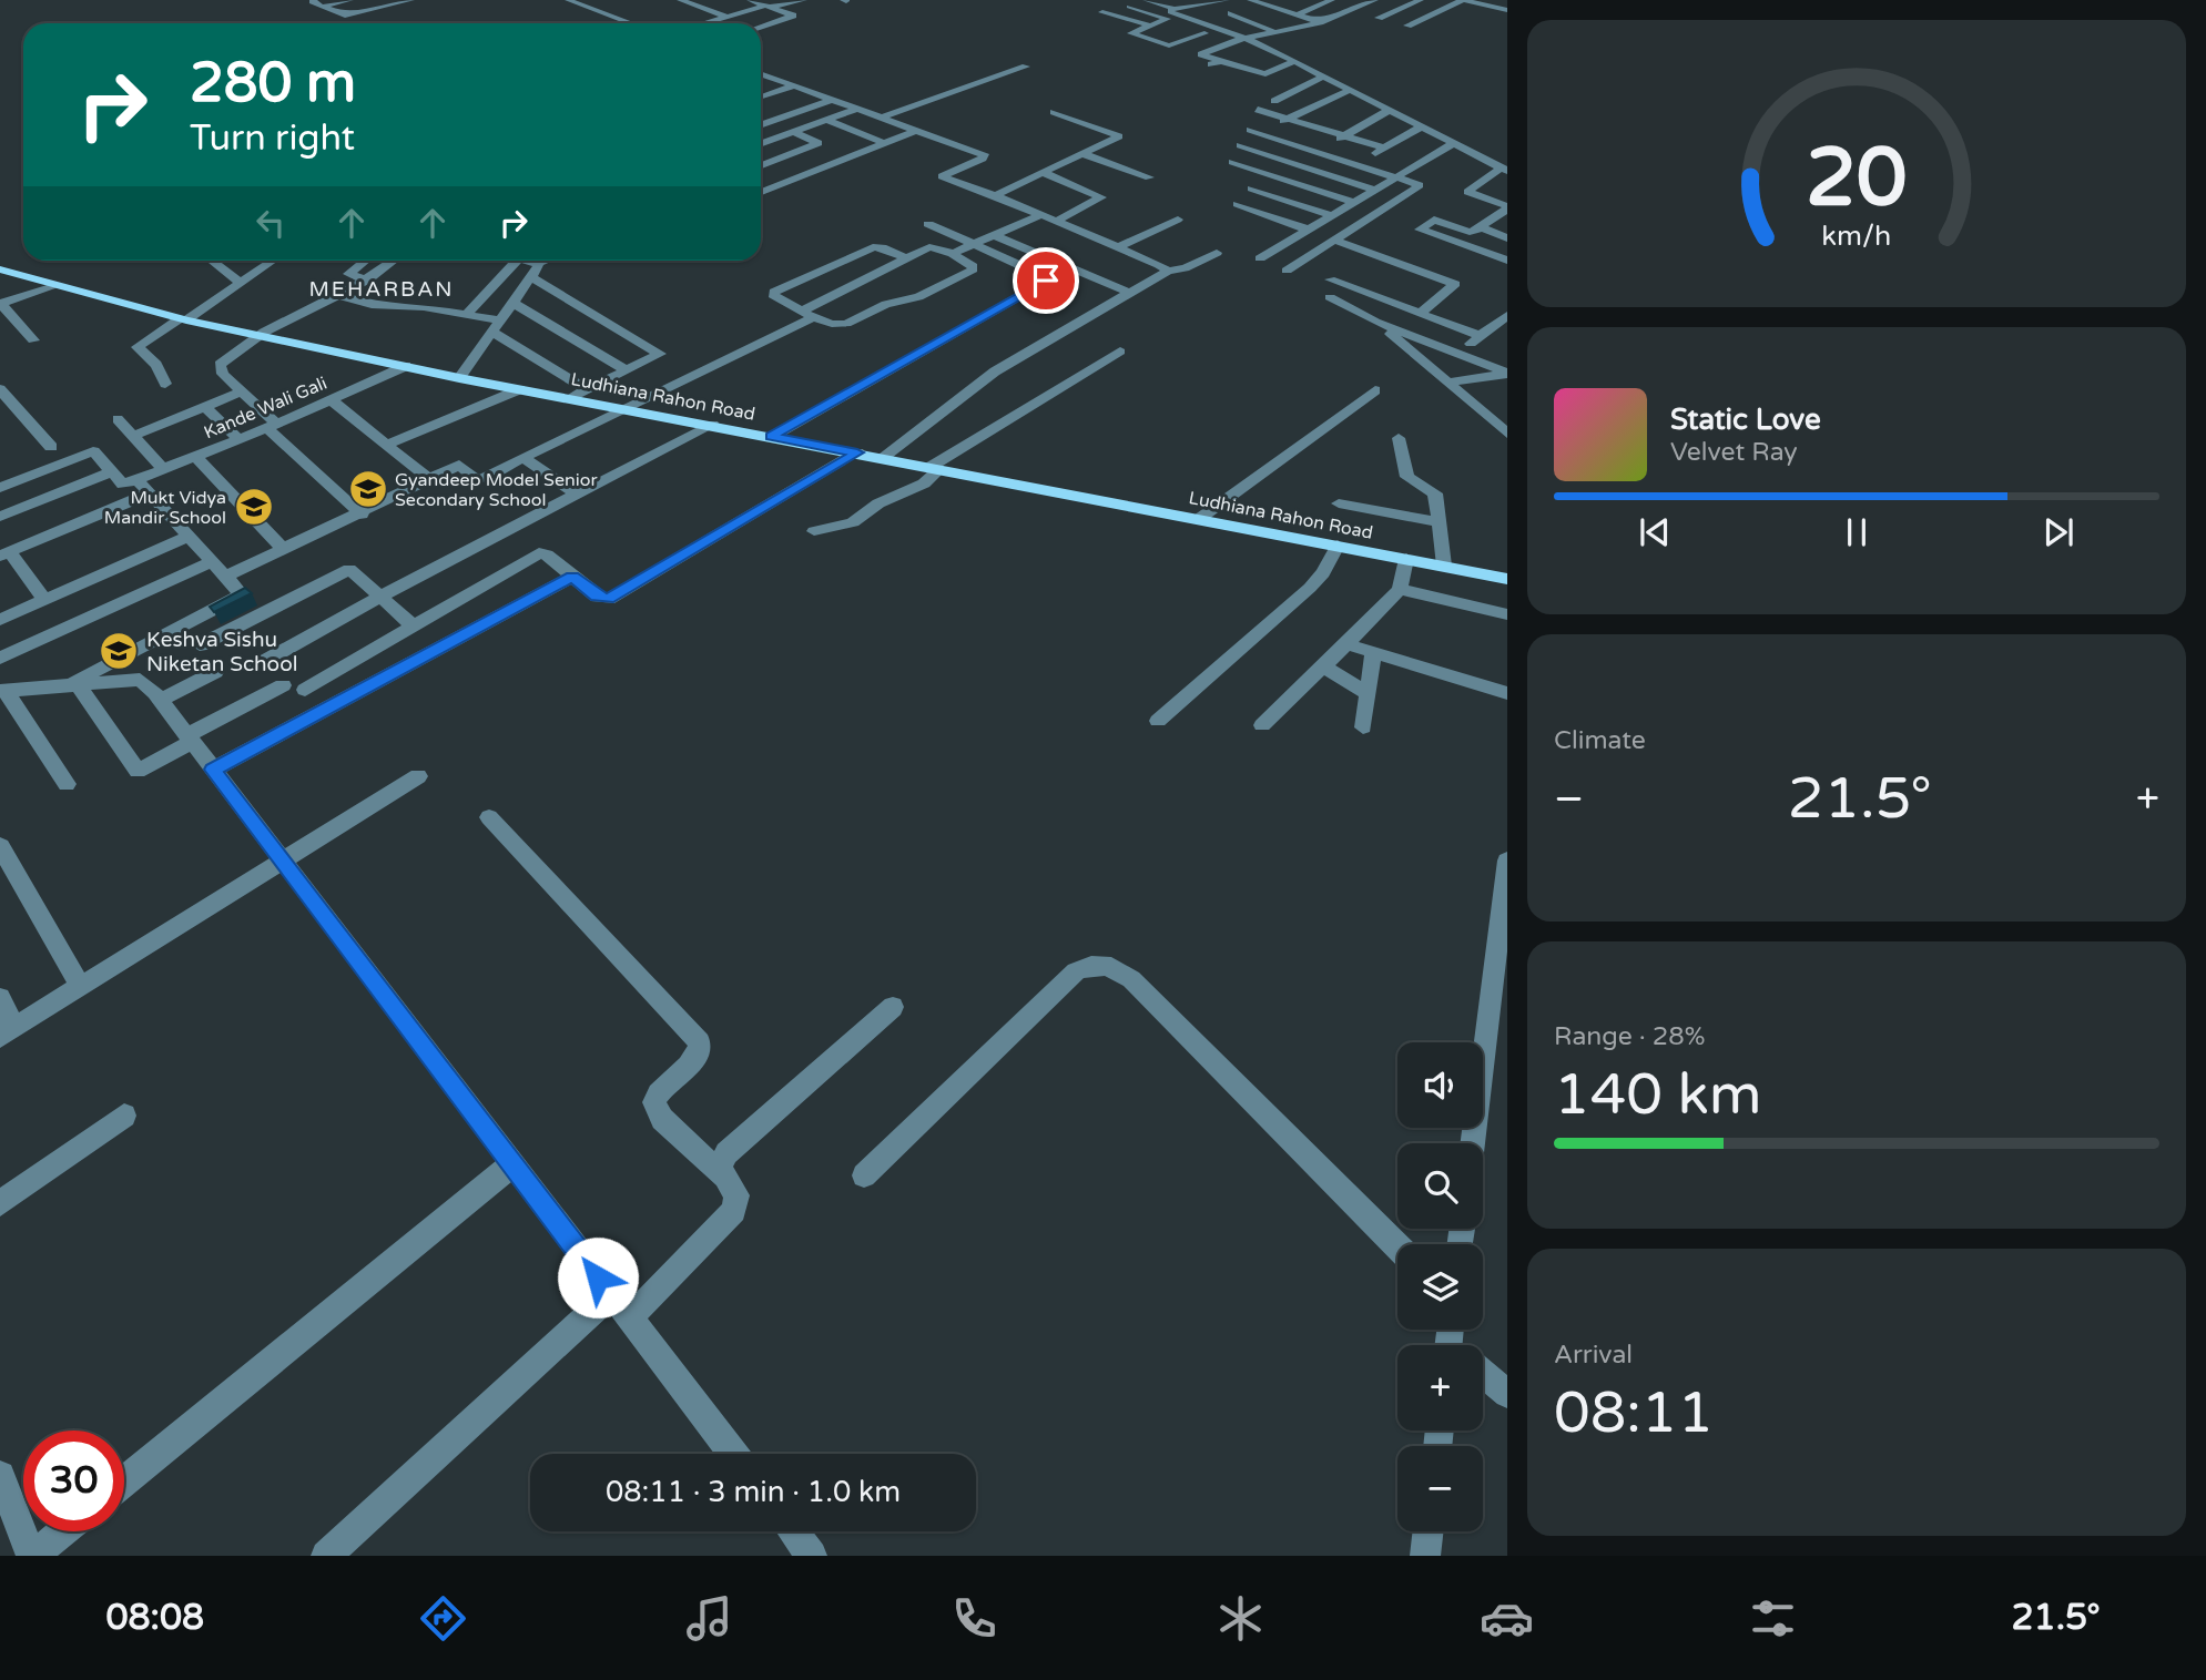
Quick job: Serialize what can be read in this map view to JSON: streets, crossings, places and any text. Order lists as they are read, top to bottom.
{
  "streets": {
    "main road": ["Ludhiana Rahon Road"],
    "street": ["Kande Wali Gali"]
  },
  "crossings": [
    ["Ludhiana Rahon Road", "Kande Wali Gali"]
  ],
  "districts": ["MEHARBAN"],
  "places": {
    "school or university": ["Gyandeep Model Senior Secondary School", "Mukt Vidya Mandir School", "Keshva Sishu Niketan School"]
  },
  "page": {
    "turn": ["280 m", "Turn right"],
    "song": ["Static Love", "Velvet Ray"],
    "tile": [
      "Climate",
      ["Range · 28%", "140 km"],
      ["Arrival", "08:11"]
    ],
    "heat": ["−", "21.5°", "+"],
    "map_buttons": ["+", "−"],
    "limit": "30",
    "trip": "08:11 · 3 min · 1.0 km",
    "tabs": ["08:08", "21.5°"],
    "gauge": ["20", "km/h"]
  }
}
